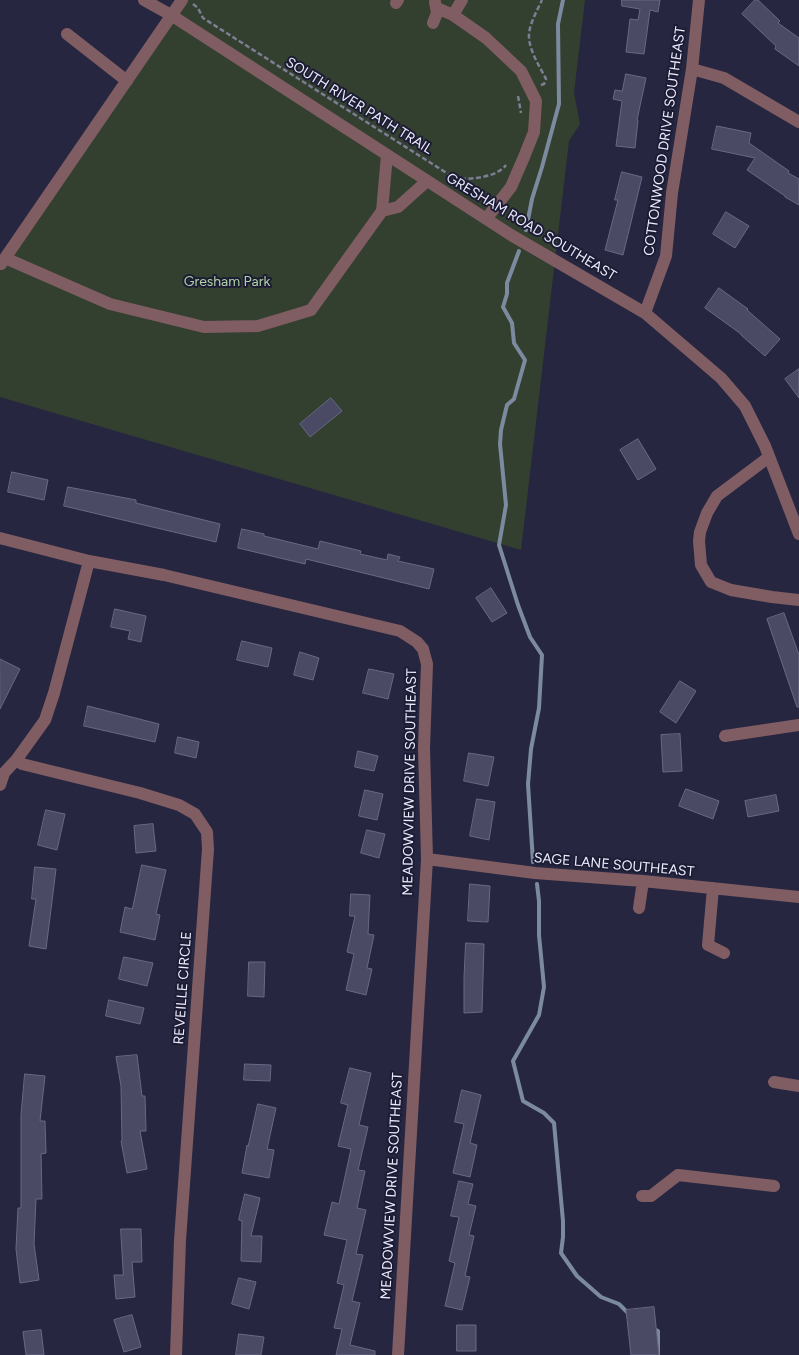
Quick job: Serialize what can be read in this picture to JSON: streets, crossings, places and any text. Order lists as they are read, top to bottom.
{
  "streets": {
    "street": [
      "COTTONWOOD DRIVE SOUTHEAST",
      "GRESHAM ROAD SOUTHEAST",
      "MEADOWVIEW DRIVE SOUTHEAST",
      "SAGE LANE SOUTHEAST",
      "REVEILLE CIRCLE"
    ],
    "path": ["SOUTH RIVER PATH TRAIL"]
  },
  "crossings": [
    ["COTTONWOOD DRIVE SOUTHEAST", "GRESHAM ROAD SOUTHEAST"],
    ["MEADOWVIEW DRIVE SOUTHEAST", "SAGE LANE SOUTHEAST"]
  ],
  "parks": ["Gresham Park"]
}
